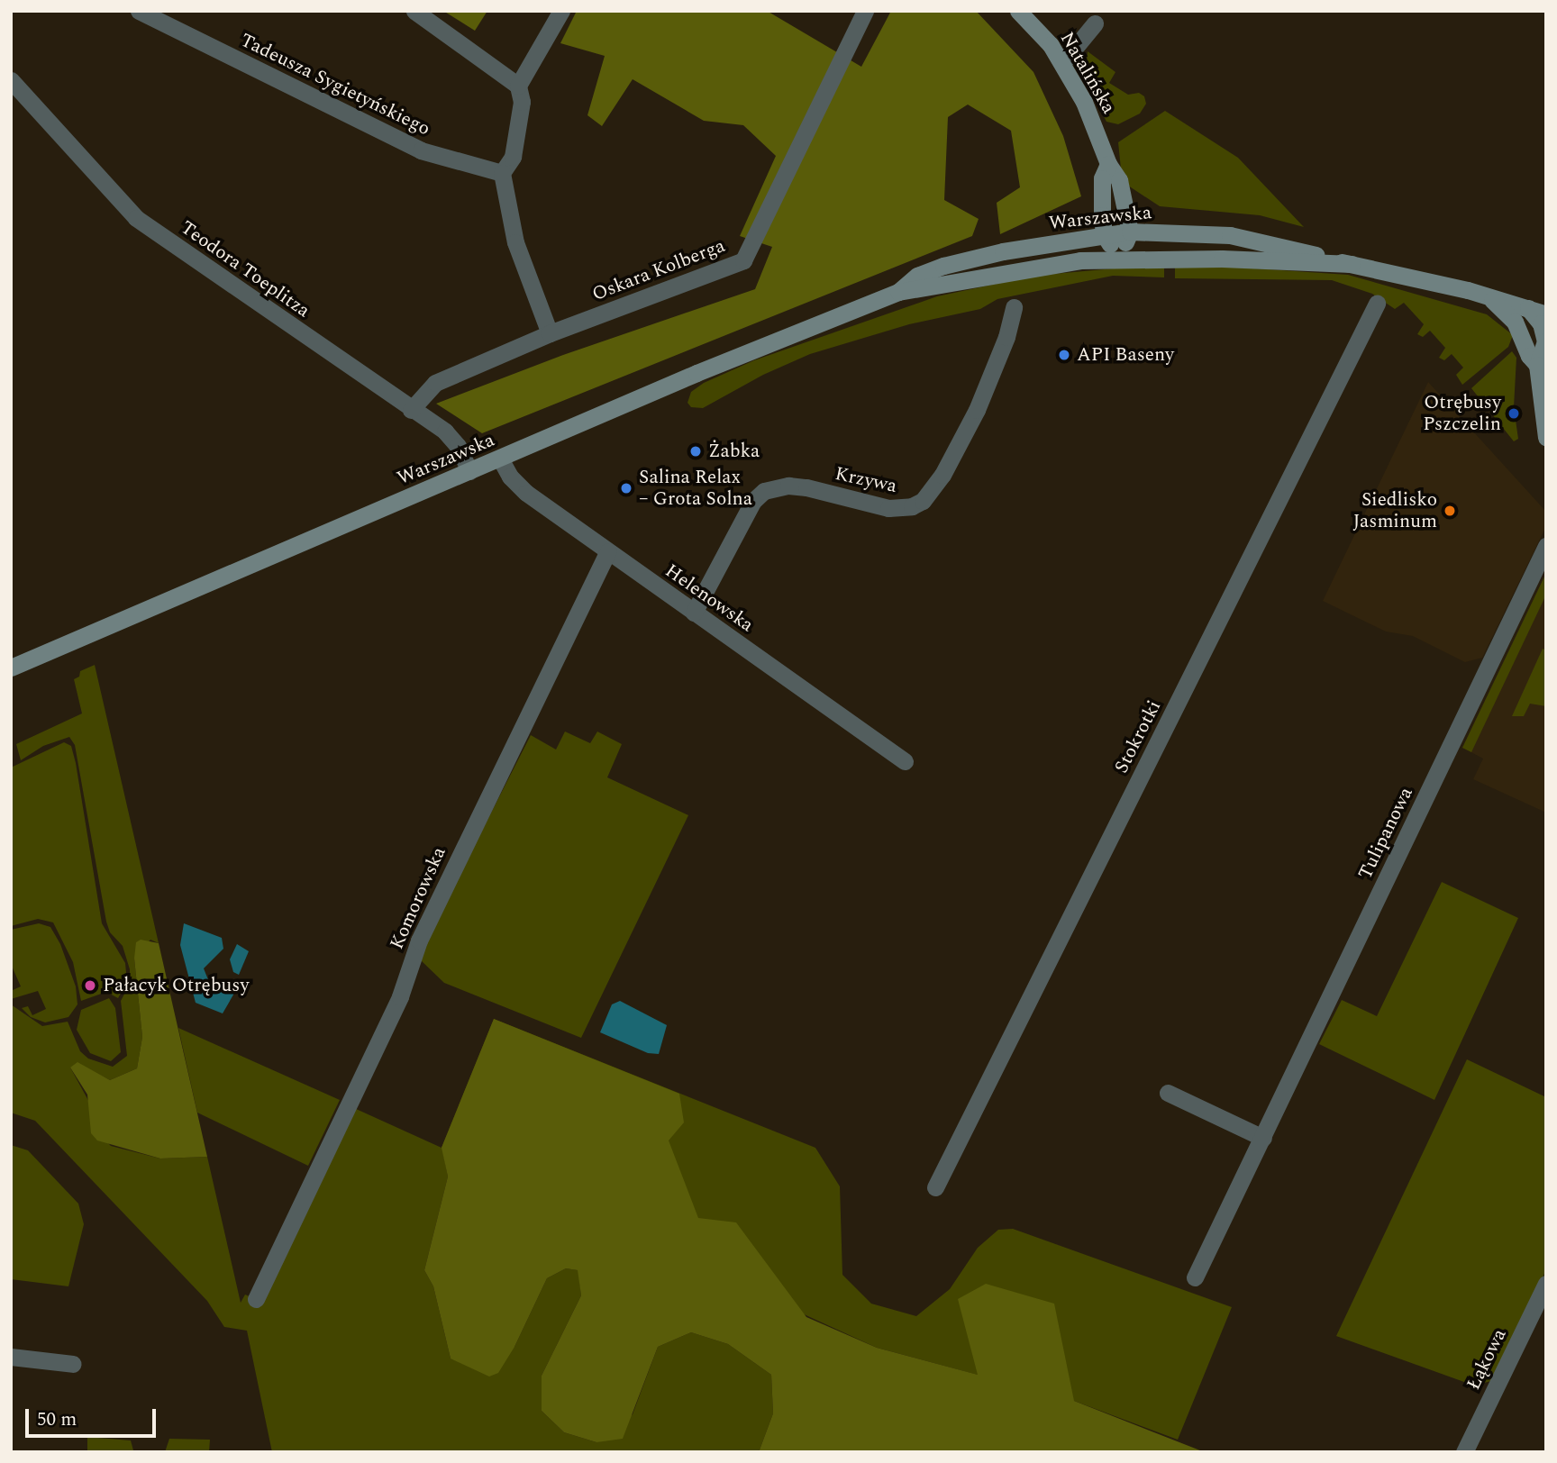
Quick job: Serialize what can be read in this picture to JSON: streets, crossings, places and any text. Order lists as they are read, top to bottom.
{
  "streets": {
    "main road": ["Natalińska", "Warszawska"],
    "street": [
      "Tadeusza Sygietyńskiego",
      "Teodora Toeplitza",
      "Oskara Kolberga",
      "Krzywa",
      "Helenowska",
      "Stokrotki",
      "Tulipanowa",
      "Komorowska",
      "Łąkowa"
    ]
  },
  "crossings": [
    ["Natalińska", "Warszawska"],
    ["Warszawska", "Teodora Toeplitza"],
    ["Warszawska", "Helenowska"],
    ["Teodora Toeplitza", "Oskara Kolberga"],
    ["Krzywa", "Helenowska"],
    ["Helenowska", "Komorowska"]
  ],
  "places": [
    "API Baseny",
    "Otrębusy Pszczelin",
    "Żabka",
    "Salina Relax – Grota Solna",
    "Siedlisko Jasminum",
    "Pałacyk Otrębusy"
  ],
  "scale_bar": "50 m"
}
